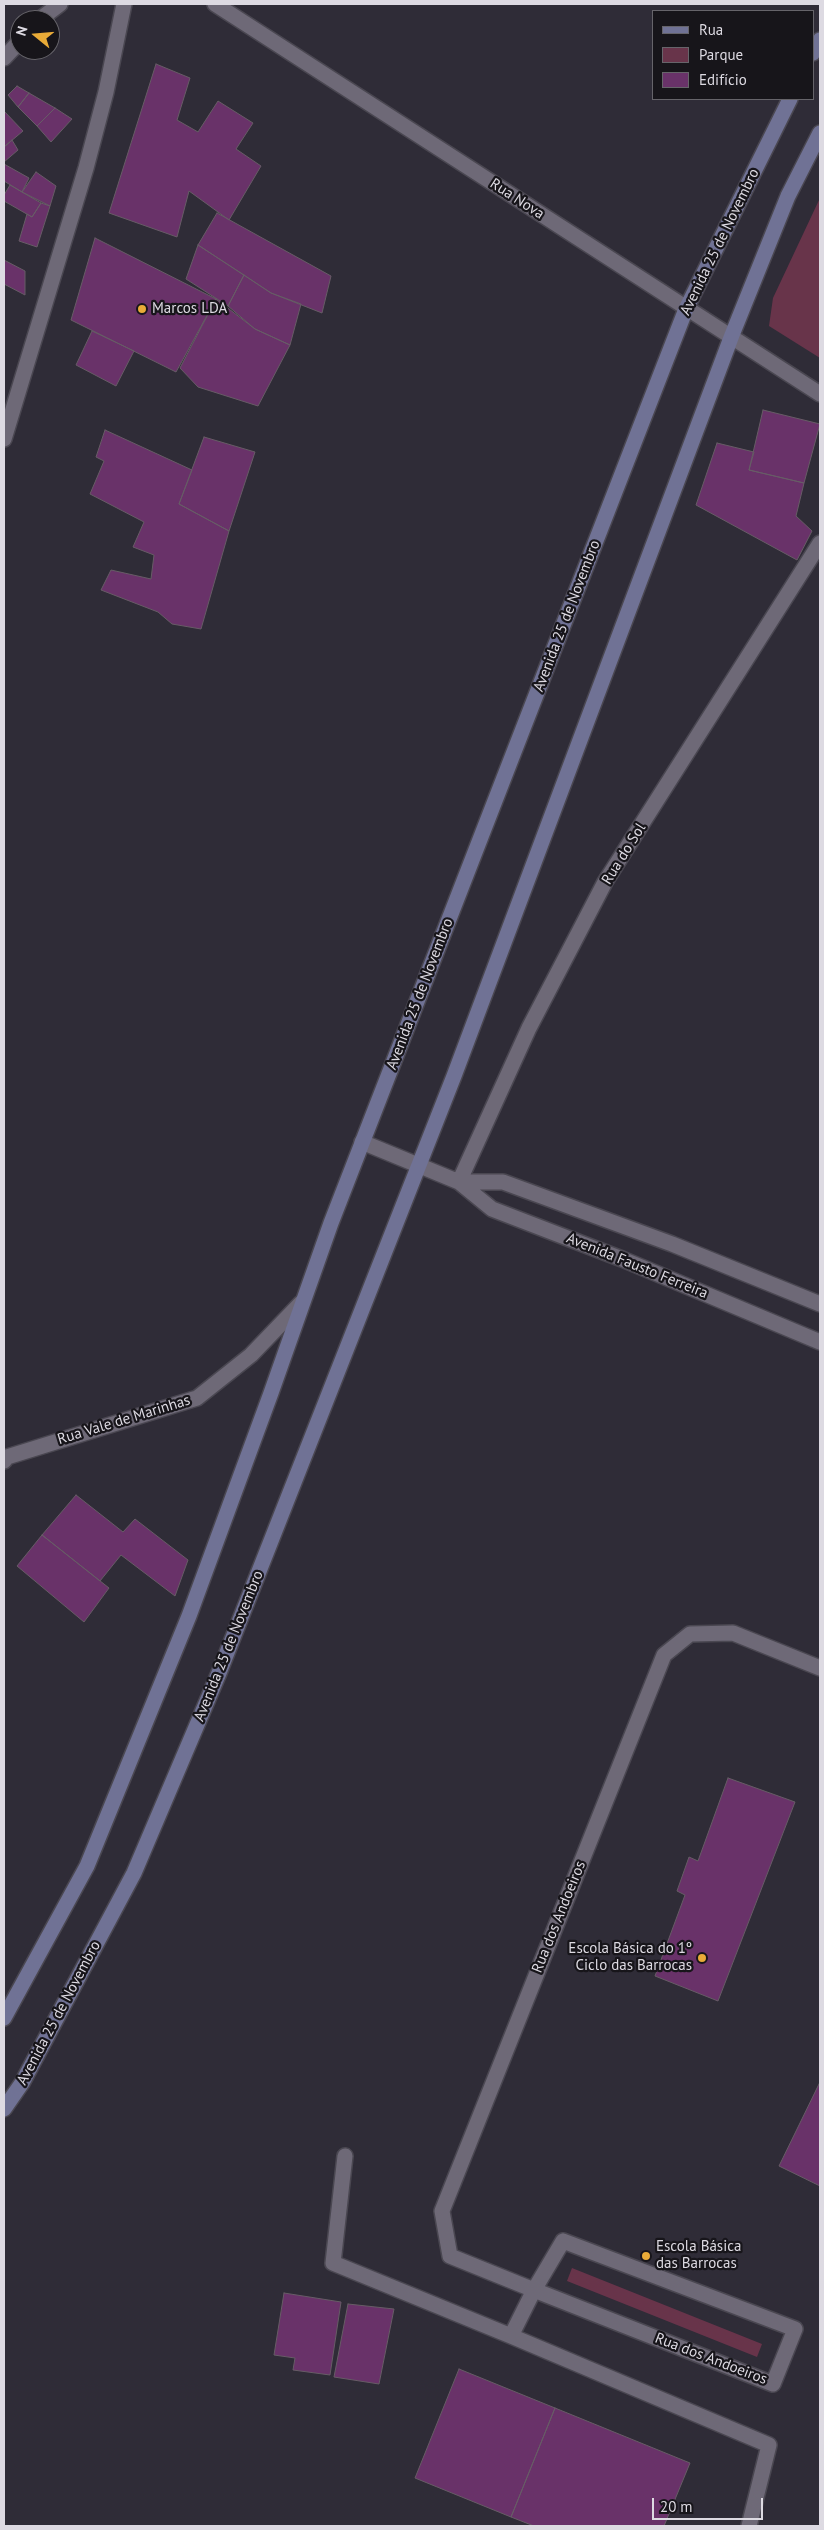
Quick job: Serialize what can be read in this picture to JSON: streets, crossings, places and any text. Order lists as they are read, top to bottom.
{
  "streets": {
    "street": [
      "Rua Nova",
      "Avenida 25 de Novembro",
      "Rua do Sol",
      "Avenida Fausto Ferreira",
      "Rua Vale de Marinhas",
      "Rua dos Andoeiros"
    ]
  },
  "crossings": [
    ["Rua Nova", "Avenida 25 de Novembro"],
    ["Avenida 25 de Novembro", "Avenida Fausto Ferreira"],
    ["Avenida 25 de Novembro", "Rua Vale de Marinhas"],
    ["Rua do Sol", "Avenida Fausto Ferreira"]
  ],
  "places": ["Marcos LDA", "Escola Básica do 1º Ciclo das Barrocas", "Escola Básica das Barrocas"],
  "legend": ["Rua", "Parque", "Edifício"],
  "scale_bar": "20 m",
  "north": "left"
}
